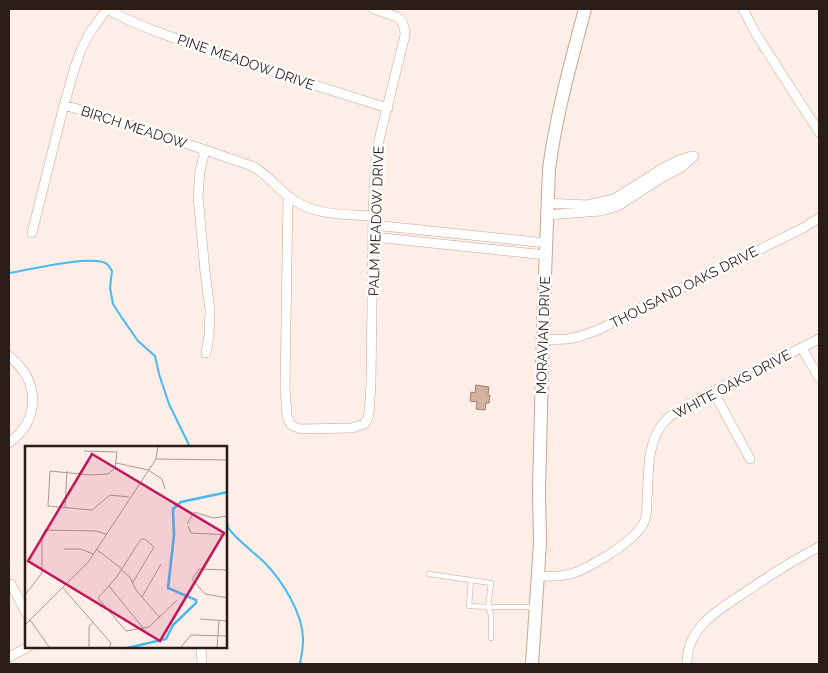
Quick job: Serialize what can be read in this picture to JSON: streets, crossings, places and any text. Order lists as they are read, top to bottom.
{
  "streets": {
    "street": [
      "PINE MEADOW DRIVE",
      "BIRCH MEADOW",
      "PALM MEADOW DRIVE",
      "THOUSAND OAKS DRIVE",
      "MORAVIAN DRIVE",
      "WHITE OAKS DRIVE"
    ]
  },
  "crossings": [
    ["PINE MEADOW DRIVE", "PALM MEADOW DRIVE"],
    ["BIRCH MEADOW", "PALM MEADOW DRIVE"],
    ["BIRCH MEADOW", "MORAVIAN DRIVE"],
    ["THOUSAND OAKS DRIVE", "MORAVIAN DRIVE"],
    ["MORAVIAN DRIVE", "WHITE OAKS DRIVE"]
  ]
}
